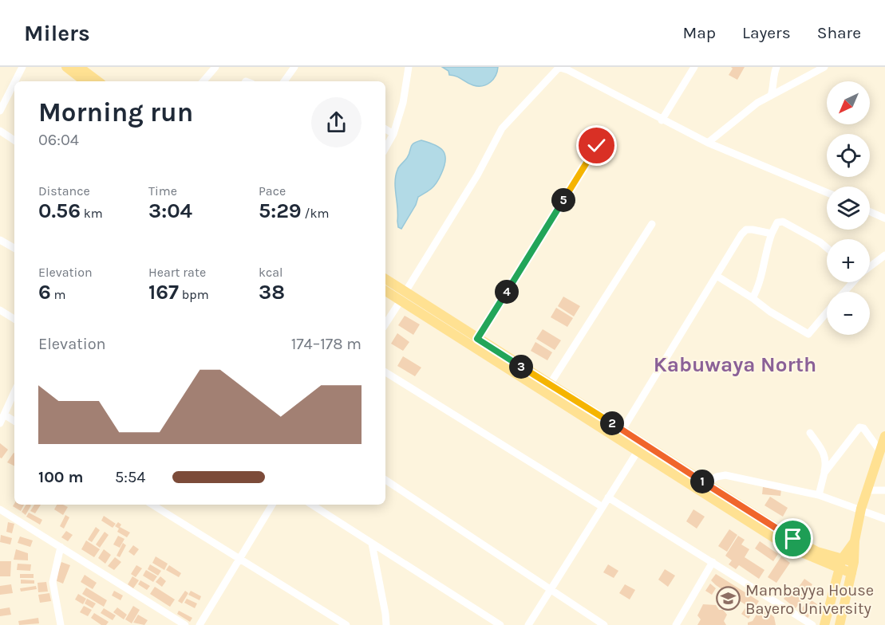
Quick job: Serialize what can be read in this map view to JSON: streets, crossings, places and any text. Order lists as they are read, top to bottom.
{
  "districts": ["Kabuwaya North"],
  "places": {
    "school or university": ["Mambayya House Bayero University"]
  },
  "north": "bottom left",
  "page": {
    "header": "Milers",
    "nav": ["Map", "Layers", "Share"],
    "map_buttons": ["+", "−"],
    "heading": ["Morning run", "06:04"],
    "stats": [
      ["Distance", "0.56 km"],
      ["Time", "3:04"],
      ["Pace", "5:29 /km"],
      ["Elevation", "6 m"],
      ["Heart rate", "167 bpm"],
      ["kcal", "38"]
    ],
    "pins": [
      "5",
      "4",
      "3",
      "2",
      "1"
    ],
    "chart": ["Elevation", "174–178 m"],
    "list": [
      {
        "name": "100 m",
        "note": "5:54"
      }
    ]
  }
}
